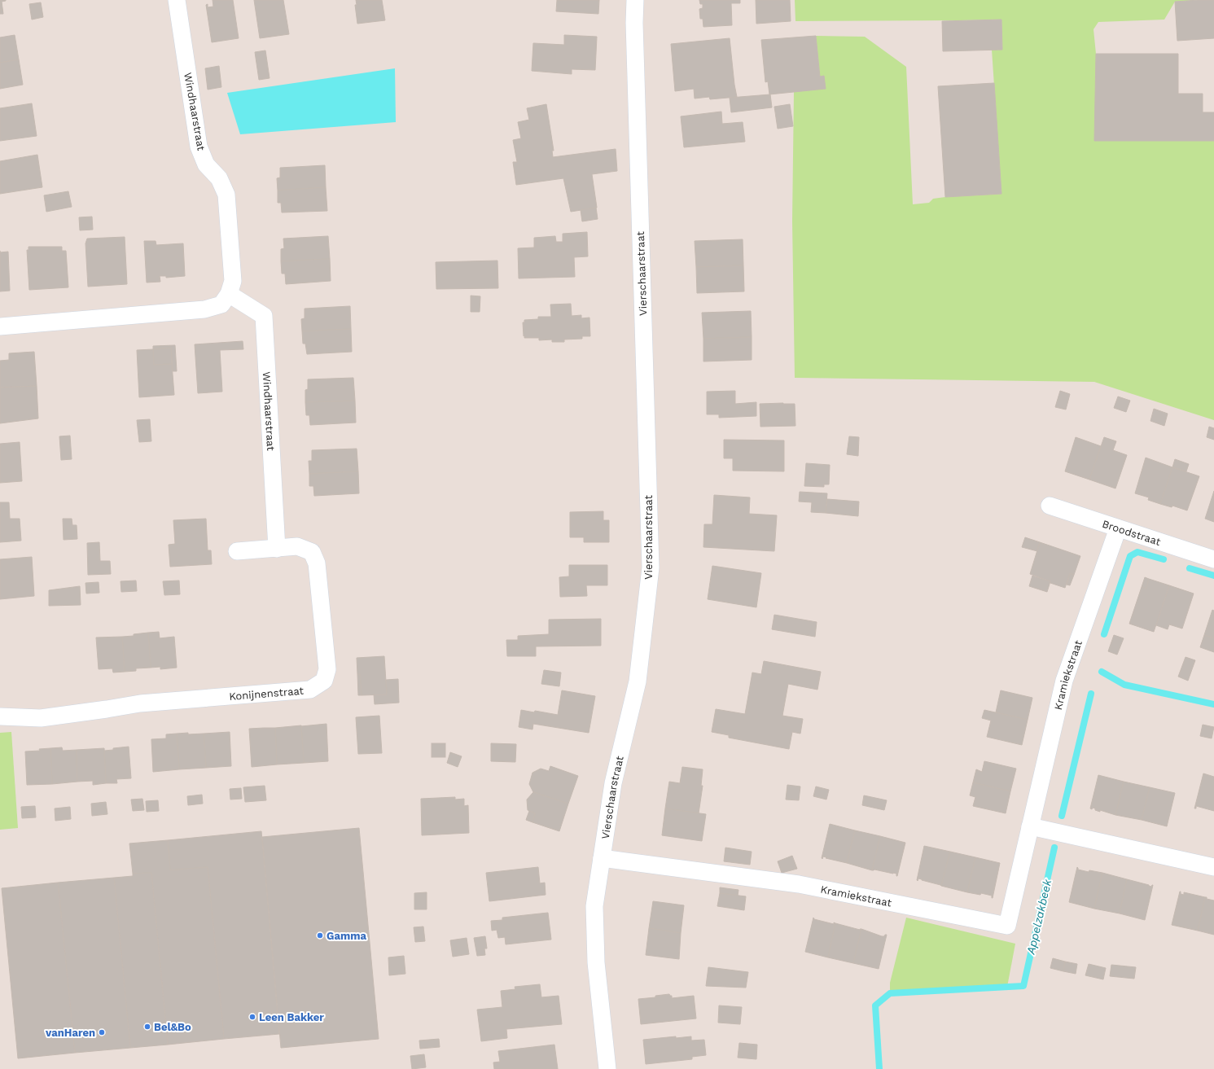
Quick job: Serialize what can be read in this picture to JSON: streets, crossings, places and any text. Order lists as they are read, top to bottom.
{
  "streets": {
    "street": [
      "Windhaarstraat",
      "Vierschaarstraat",
      "Broodstraat",
      "Kramiekstraat",
      "Konijnenstraat"
    ]
  },
  "crossings": [
    ["Windhaarstraat", "Konijnenstraat"],
    ["Vierschaarstraat", "Kramiekstraat"],
    ["Broodstraat", "Kramiekstraat"]
  ],
  "water": ["Appelzakbeek"],
  "places": [
    "Gamma",
    "Leen Bakker",
    "Bel&Bo",
    "vanHaren"
  ]
}
